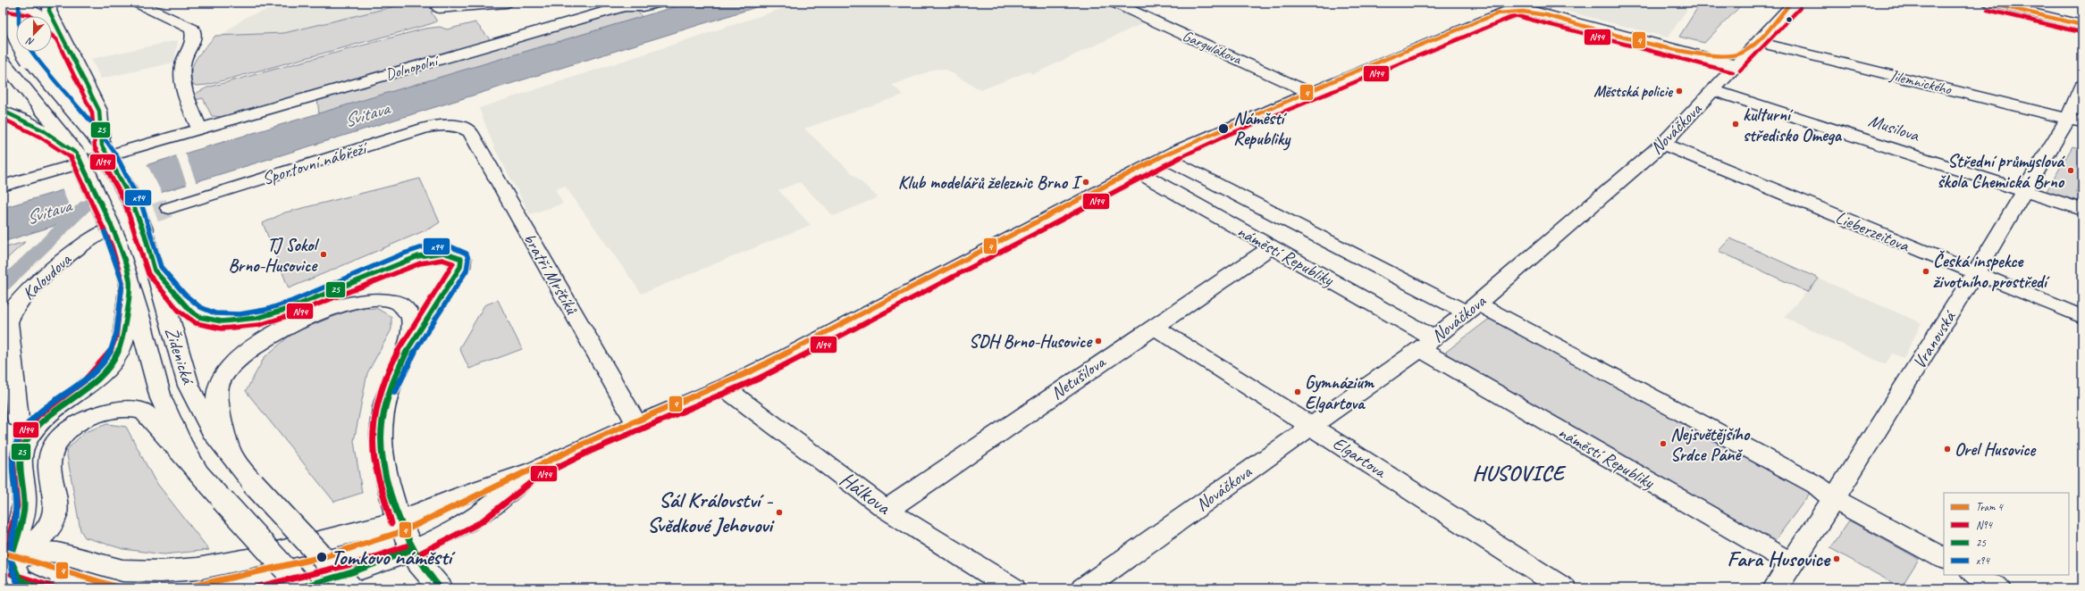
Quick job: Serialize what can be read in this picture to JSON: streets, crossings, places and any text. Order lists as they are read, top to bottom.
{
  "streets": {
    "main road": [
      "Gargulákova",
      "Dolnopolní",
      "Jilemnického",
      "Musilova",
      "Nováčkova",
      "Sportovní nábřeží",
      "Lieberzeitova",
      "náměstí Republiky",
      "bratří Mrštíků",
      "Kaloudova",
      "Vranovská",
      "Židenická",
      "Netušilova",
      "Elgartova",
      "Hálkova"
    ]
  },
  "crossings": [
    ["Jilemnického", "Nováčkova"],
    ["Jilemnického", "Vranovská"],
    ["Musilova", "Nováčkova"],
    ["Musilova", "Vranovská"],
    ["Nováčkova", "Lieberzeitova"],
    ["Nováčkova", "náměstí Republiky"],
    ["Nováčkova", "Elgartova"],
    ["Sportovní nábřeží", "bratří Mrštíků"],
    ["Lieberzeitova", "Vranovská"],
    ["náměstí Republiky", "Vranovská"],
    ["náměstí Republiky", "Netušilova"],
    ["Kaloudova", "Židenická"],
    ["Netušilova", "Elgartova"],
    ["Netušilova", "Hálkova"]
  ],
  "districts": ["HUSOVICE"],
  "water": ["Svitava"],
  "places": [
    "Městská policie",
    "kulturní středisko Omega",
    "Náměstí Republiky",
    "Střední průmyslová škola Chemická Brno",
    "Klub modelářů železnic Brno I",
    "TJ Sokol Brno-Husovice",
    "Česká inspekce životního prostředí",
    "SDH Brno-Husovice",
    "Gymnázium Elgartova",
    "Nejsvětějšího Srdce Páně",
    "Orel Husovice",
    "Sál Království - Svědkové Jehovovi",
    "Tomkovo náměstí",
    "Fara Husovice"
  ],
  "lines": [
    "tram line 4",
    "transit line 25",
    "transit line x94",
    "transit line N94"
  ],
  "legend": [
    "Tram 4",
    "N94",
    "25",
    "x94"
  ],
  "north": "bottom"
}
